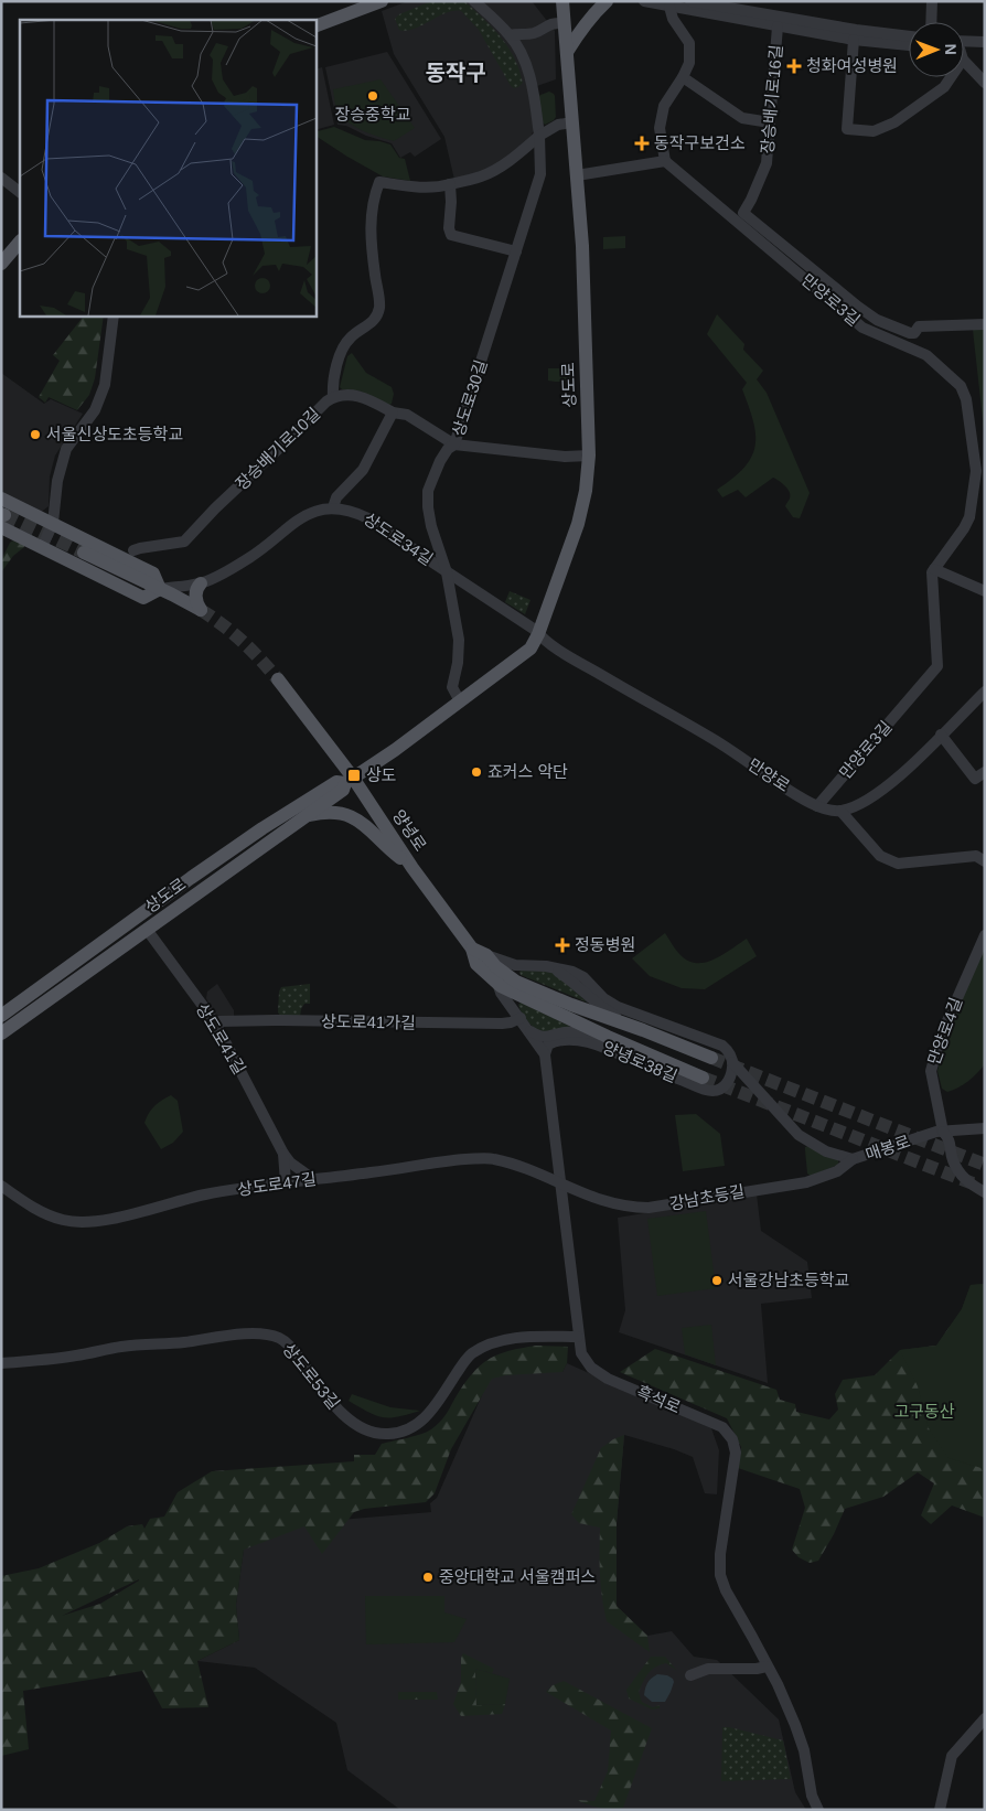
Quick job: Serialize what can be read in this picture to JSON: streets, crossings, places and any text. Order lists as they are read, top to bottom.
{
  "streets": {
    "main road": ["상도로", "양녕로"],
    "street": [
      "장승배기로16길",
      "만양로3길",
      "상도로30길",
      "장승배기로10길",
      "상도로34길",
      "만양로",
      "상도로41가길",
      "만양로4길",
      "상도로41길",
      "양녕로38길",
      "매봉로",
      "상도로47길",
      "강남초등길",
      "상도로53길",
      "흑석로"
    ]
  },
  "crossings": [
    ["만양로3길", "만양로"],
    ["상도로", "상도로34길"],
    ["상도로", "만양로"],
    ["상도로", "양녕로"],
    ["상도로", "상도로41길"],
    ["상도로30길", "상도로34길"],
    ["상도로34길", "만양로"],
    ["양녕로", "흑석로"],
    ["상도로41가길", "상도로41길"],
    ["상도로41가길", "흑석로"],
    ["만양로4길", "매봉로"],
    ["상도로41길", "상도로47길"],
    ["양녕로38길", "매봉로"],
    ["양녕로38길", "흑석로"],
    ["매봉로", "강남초등길"],
    ["상도로47길", "강남초등길"],
    ["상도로47길", "흑석로"],
    ["강남초등길", "흑석로"],
    ["상도로53길", "흑석로"]
  ],
  "districts": ["동작구"],
  "parks": ["고구동산"],
  "places": {
    "health": ["청화여성병원", "동작구보건소", "정동병원"],
    "other": [
      "장승중학교",
      "서울신상도초등학교",
      "죠커스 악단",
      "서울강남초등학교",
      "중앙대학교 서울캠퍼스"
    ],
    "transit": ["상도"]
  },
  "north": "right"
}
